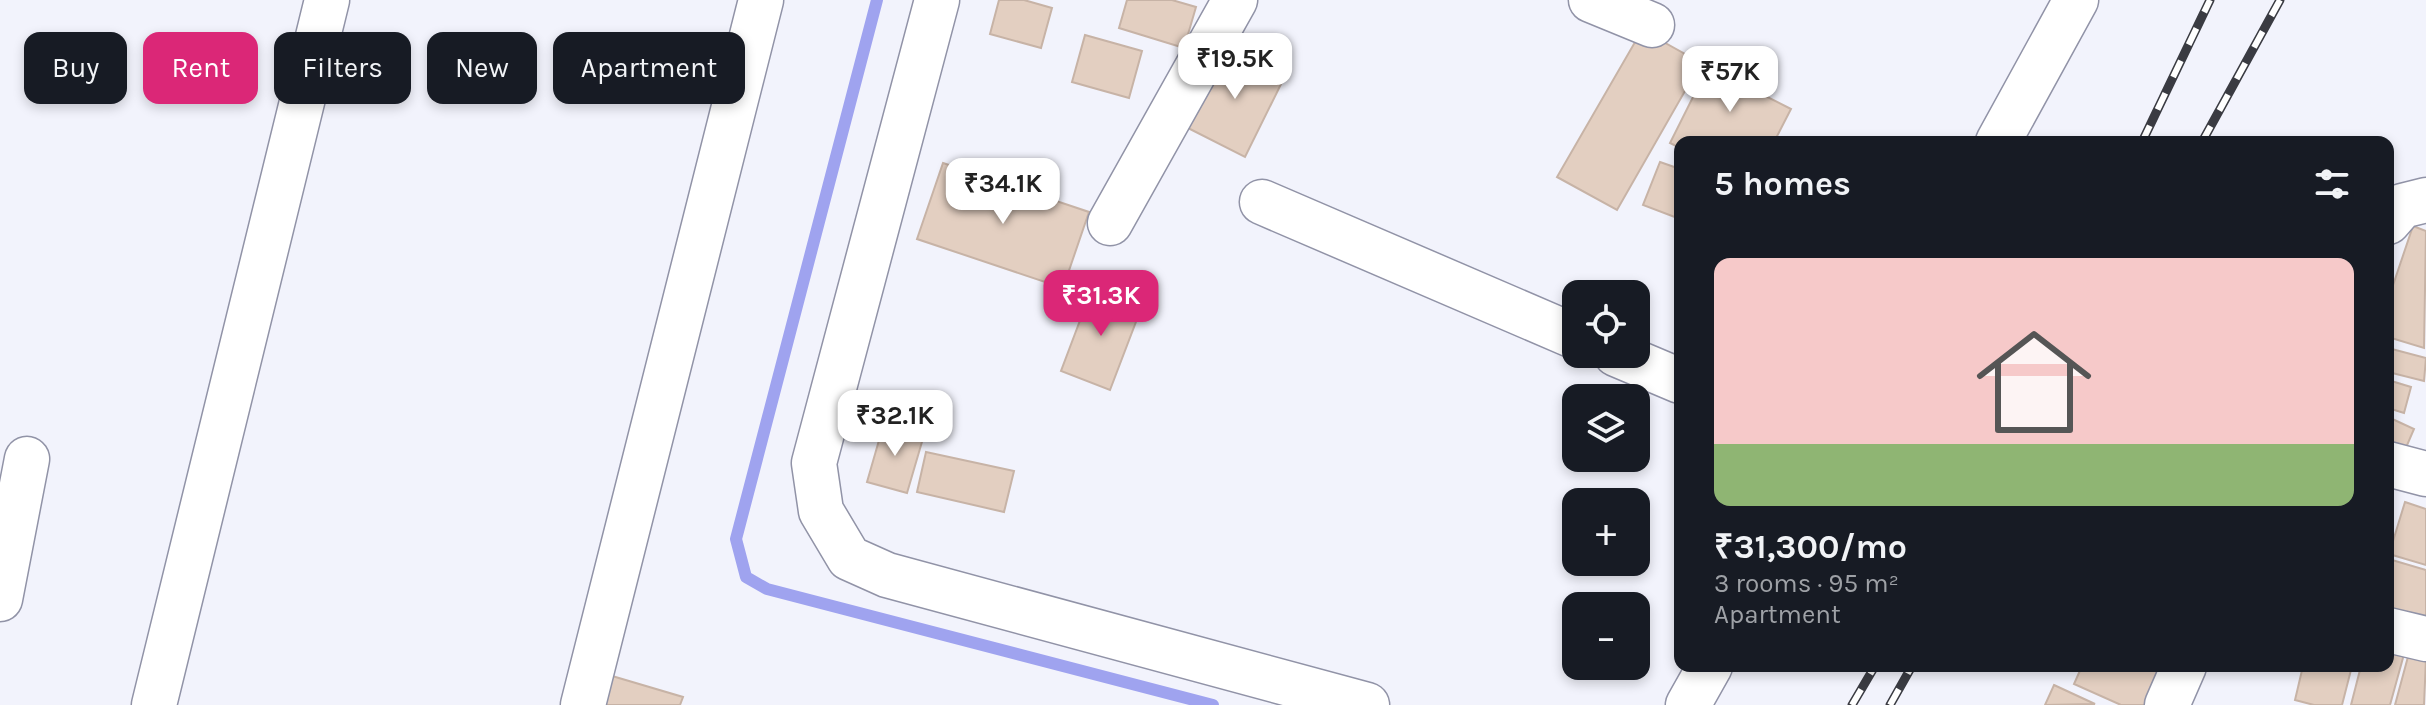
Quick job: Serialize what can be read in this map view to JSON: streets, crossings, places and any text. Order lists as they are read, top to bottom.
{
  "page": {
    "chip": [
      "Buy",
      "Rent",
      "Filters",
      "New",
      "Apartment"
    ],
    "price": [
      "₹19.5K",
      "₹57K",
      "₹34.1K",
      "₹31.3K",
      "₹32.1K"
    ],
    "heading": "5 homes",
    "list": [
      {
        "name": "₹31,300/mo",
        "note": "3 rooms · 95 m² · Apartment"
      }
    ],
    "map_buttons": ["+", "−"]
  }
}
